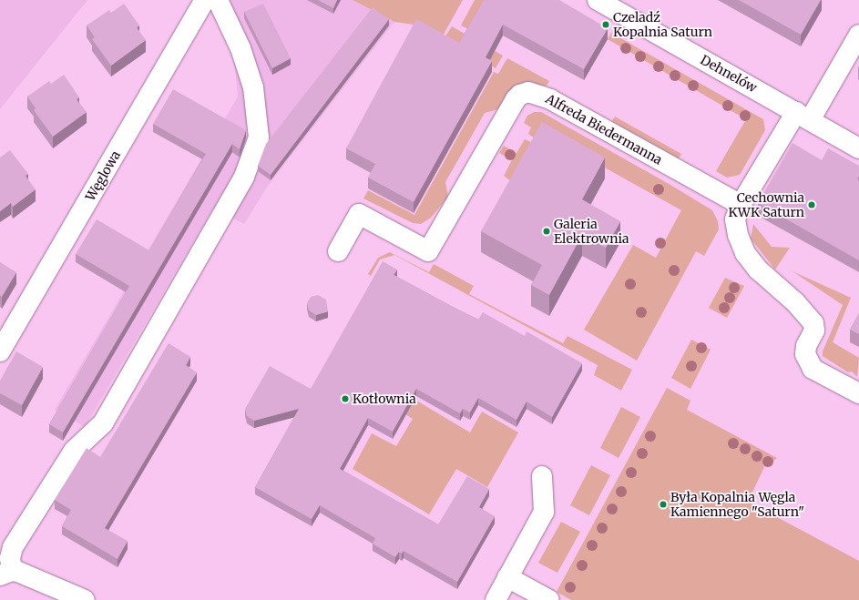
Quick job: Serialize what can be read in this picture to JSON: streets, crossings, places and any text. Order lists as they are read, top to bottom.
{
  "streets": {
    "street": ["Dehnelów", "Alfreda Biedermanna", "Węglowa"]
  },
  "places": [
    "Czeladź Kopalnia Saturn",
    "Cechownia KWK Saturn",
    "Galeria Elektrownia",
    "Kotłownia",
    "Była Kopalnia Węgla Kamiennego \"Saturn\""
  ]
}
